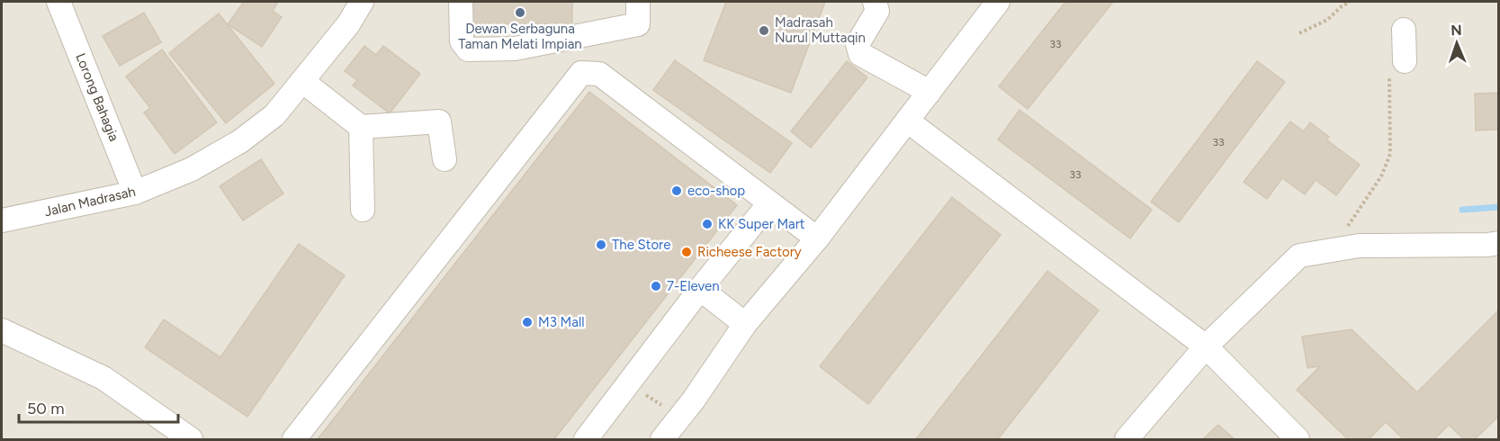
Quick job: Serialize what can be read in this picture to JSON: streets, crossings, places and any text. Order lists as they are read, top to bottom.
{
  "streets": {
    "street": ["Lorong Bahagia", "Jalan Madrasah"]
  },
  "crossings": [
    ["Lorong Bahagia", "Jalan Madrasah"]
  ],
  "places": [
    "Dewan Serbaguna Taman Melati Impian",
    "Madrasah Nurul Muttaqin",
    "eco-shop",
    "KK Super Mart",
    "The Store",
    "Richeese Factory",
    "7-Eleven",
    "M3 Mall"
  ],
  "house_numbers": ["33", "33", "33"],
  "scale_bar": "50 m",
  "north": "top"
}
